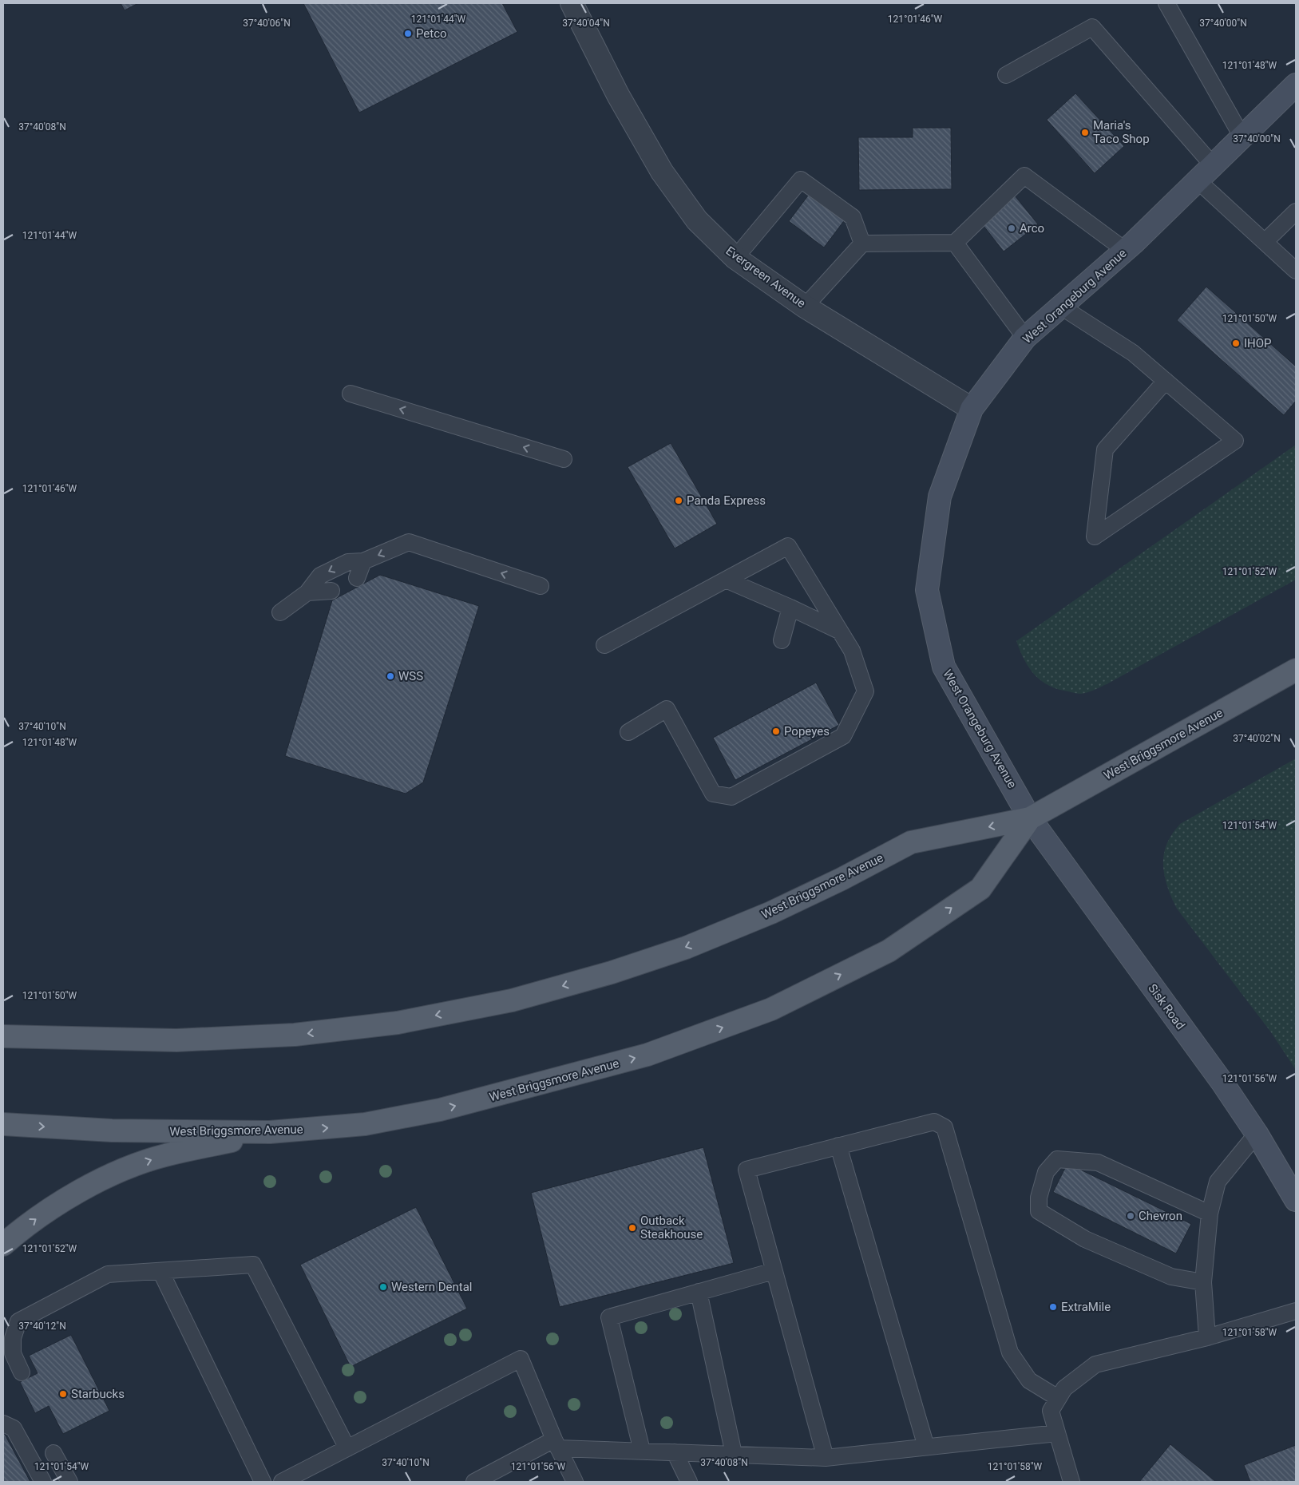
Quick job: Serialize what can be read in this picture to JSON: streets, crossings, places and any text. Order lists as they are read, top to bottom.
{
  "streets": {
    "main road": ["West Briggsmore Avenue"],
    "street": ["Evergreen Avenue", "West Orangeburg Avenue", "Sisk Road"]
  },
  "crossings": [
    ["Evergreen Avenue", "West Orangeburg Avenue"],
    ["West Orangeburg Avenue", "West Briggsmore Avenue"],
    ["West Orangeburg Avenue", "Sisk Road"],
    ["West Briggsmore Avenue", "Sisk Road"]
  ],
  "places": [
    "Petco",
    "Maria's Taco Shop",
    "Arco",
    "IHOP",
    "Panda Express",
    "WSS",
    "Popeyes",
    "Chevron",
    "Outback Steakhouse",
    "Western Dental",
    "ExtraMile",
    "Starbucks"
  ],
  "coordinates": [
    "121°01'44\"W",
    "121°01'46\"W",
    "37°40'06\"N",
    "37°40'04\"N",
    "37°40'00\"N",
    "121°01'48\"W",
    "37°40'08\"N",
    "121°01'50\"W",
    "121°01'52\"W",
    "37°40'10\"N",
    "37°40'02\"N",
    "121°01'54\"W",
    "121°01'56\"W",
    "37°40'12\"N",
    "121°01'58\"W"
  ]
}
